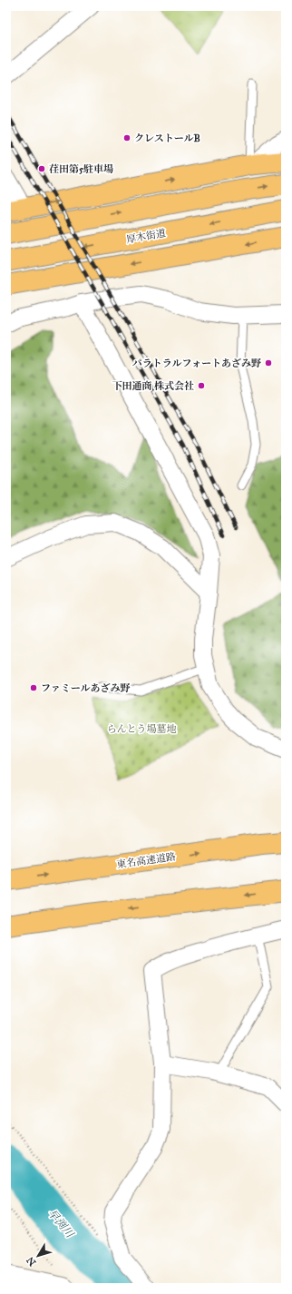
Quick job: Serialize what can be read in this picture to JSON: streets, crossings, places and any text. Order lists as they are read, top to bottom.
{
  "streets": {
    "highway": ["厚木街道", "東名高速道路"]
  },
  "water": ["早渕川"],
  "parks": ["らんとう場墓地"],
  "places": [
    "クレストールB",
    "荏田第5駐車場",
    "パラトラルフォートあざみ野",
    "下田通商 株式会社",
    "ファミールあざみ野"
  ],
  "north": "bottom left"
}
